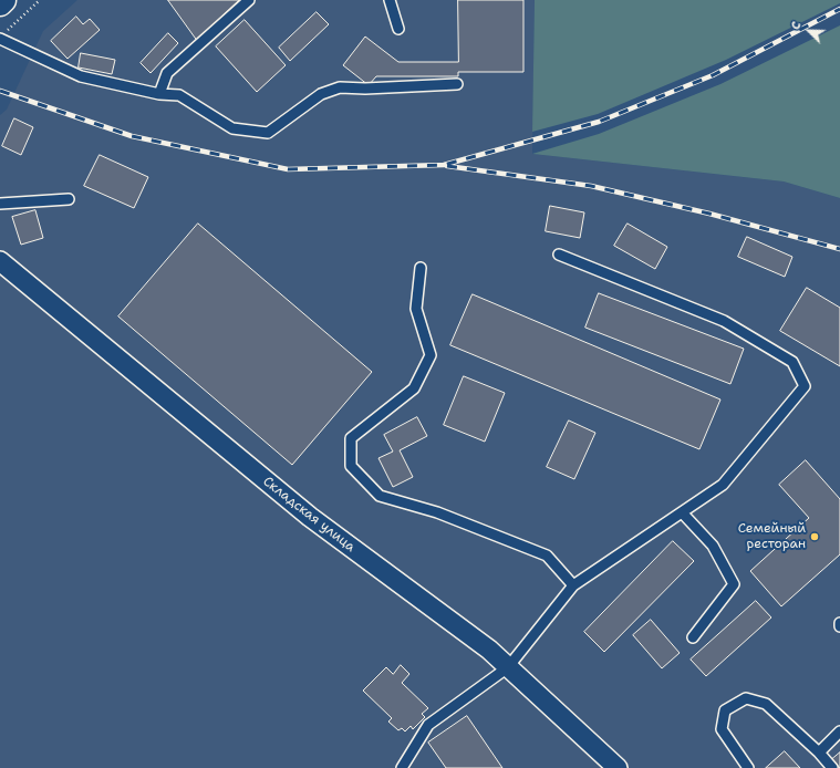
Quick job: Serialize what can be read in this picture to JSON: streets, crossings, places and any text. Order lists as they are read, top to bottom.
{
  "streets": {
    "street": ["Складская улица"]
  },
  "places": ["Семейный ресторан"],
  "north": "top left"
}
